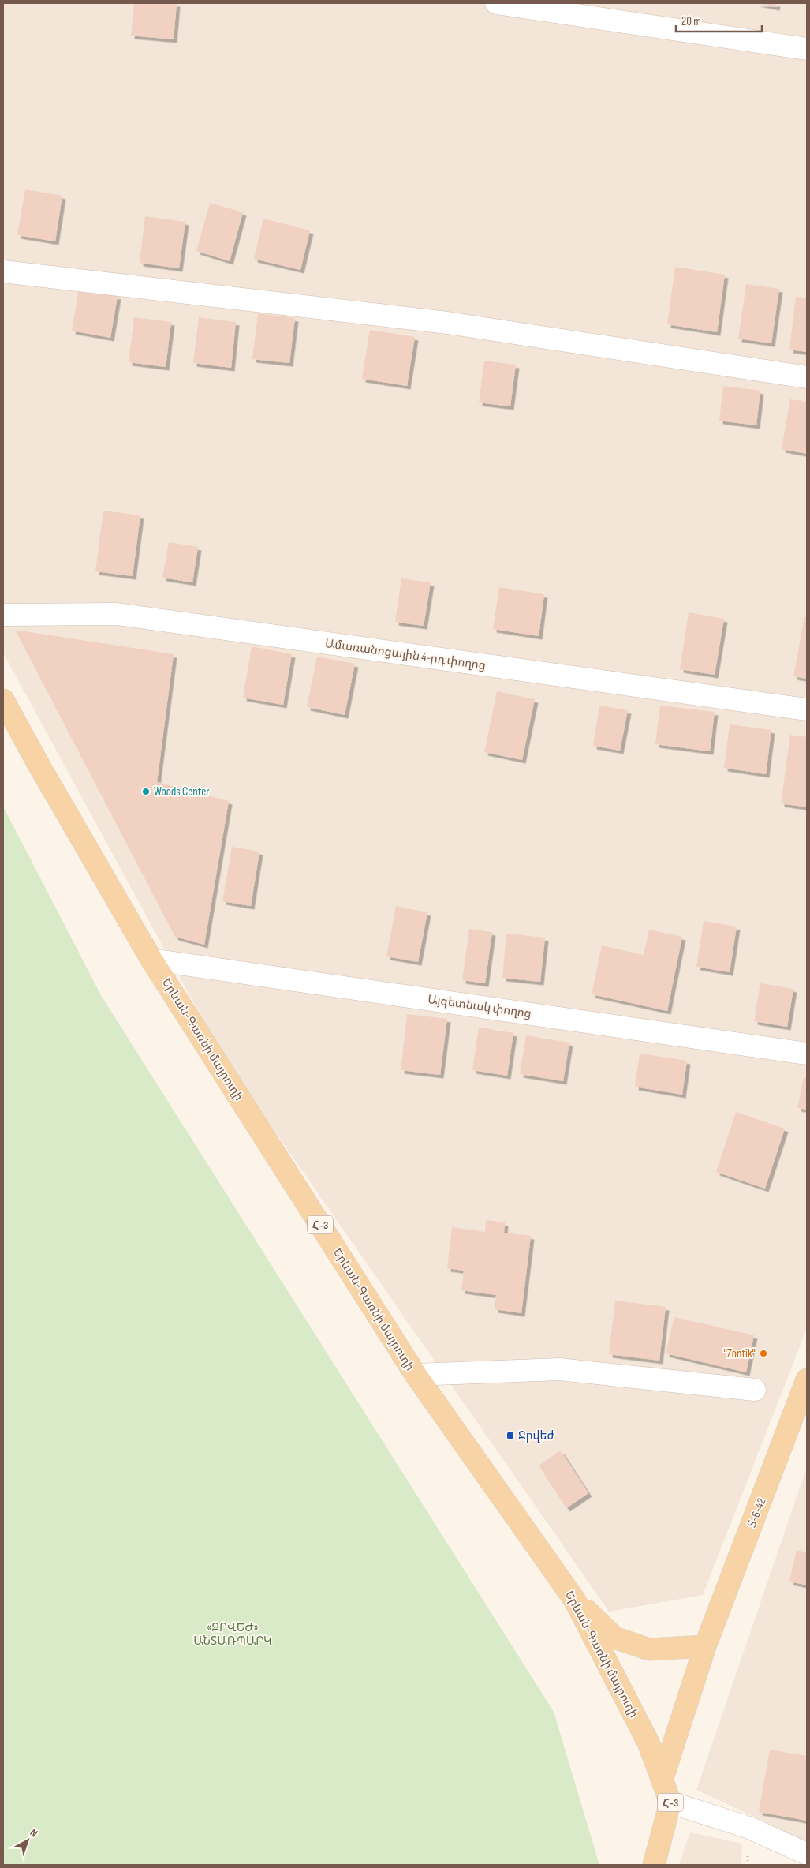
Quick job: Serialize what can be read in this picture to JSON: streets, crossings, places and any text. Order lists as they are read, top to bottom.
{
  "streets": {
    "main road": ["Երևան-Գառնի մայրուղի", "Հ-3", "Տ-6-42"],
    "street": ["Ամառանոցային 4-րդ փողոց", "Այգետնակ փողոց"]
  },
  "crossings": [
    ["Այգետնակ փողոց", "Երևան-Գառնի մայրուղի"],
    ["Երևան-Գառնի մայրուղի", "Հ-3"],
    ["Երևան-Գառնի մայրուղի", "Տ-6-42"]
  ],
  "parks": ["«ՋՐՎԵԺ» ԱՆՏԱՌՊԱՐԿ"],
  "places": {
    "other": ["Woods Center", "\"Zontik\""],
    "transit": ["Ջրվեժ"]
  },
  "scale_bar": "20 m",
  "north": "top right"
}
